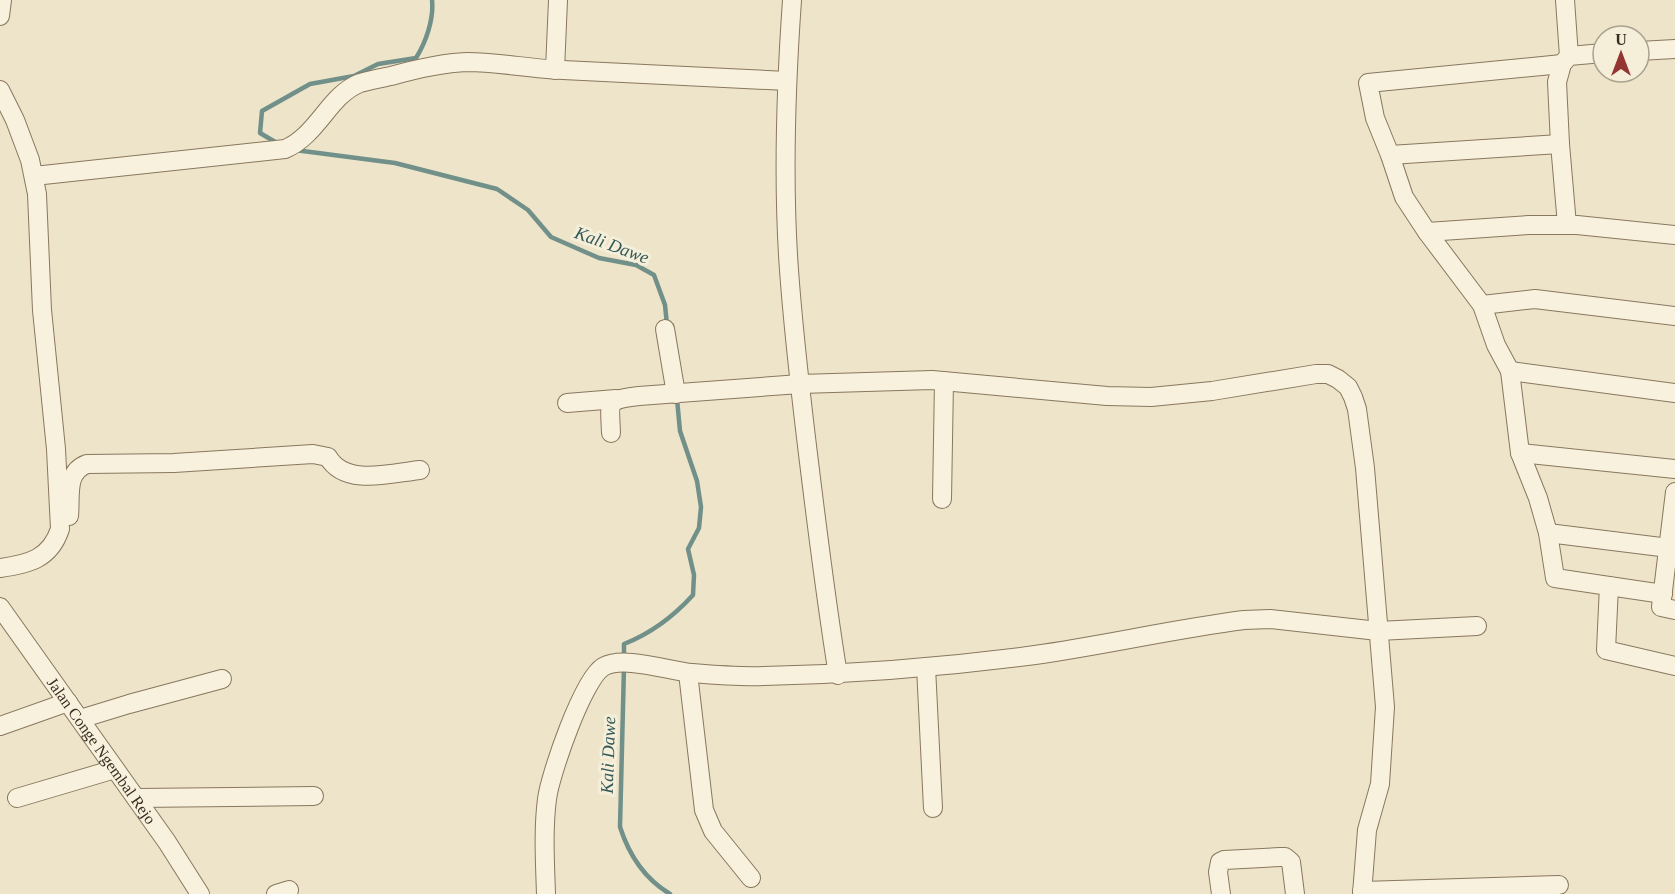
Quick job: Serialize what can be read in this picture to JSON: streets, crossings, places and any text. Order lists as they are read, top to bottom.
{
  "streets": {
    "street": ["Jalan Conge Ngembal Rejo"]
  },
  "water": ["Kali Dawe"],
  "north": "top"
}
